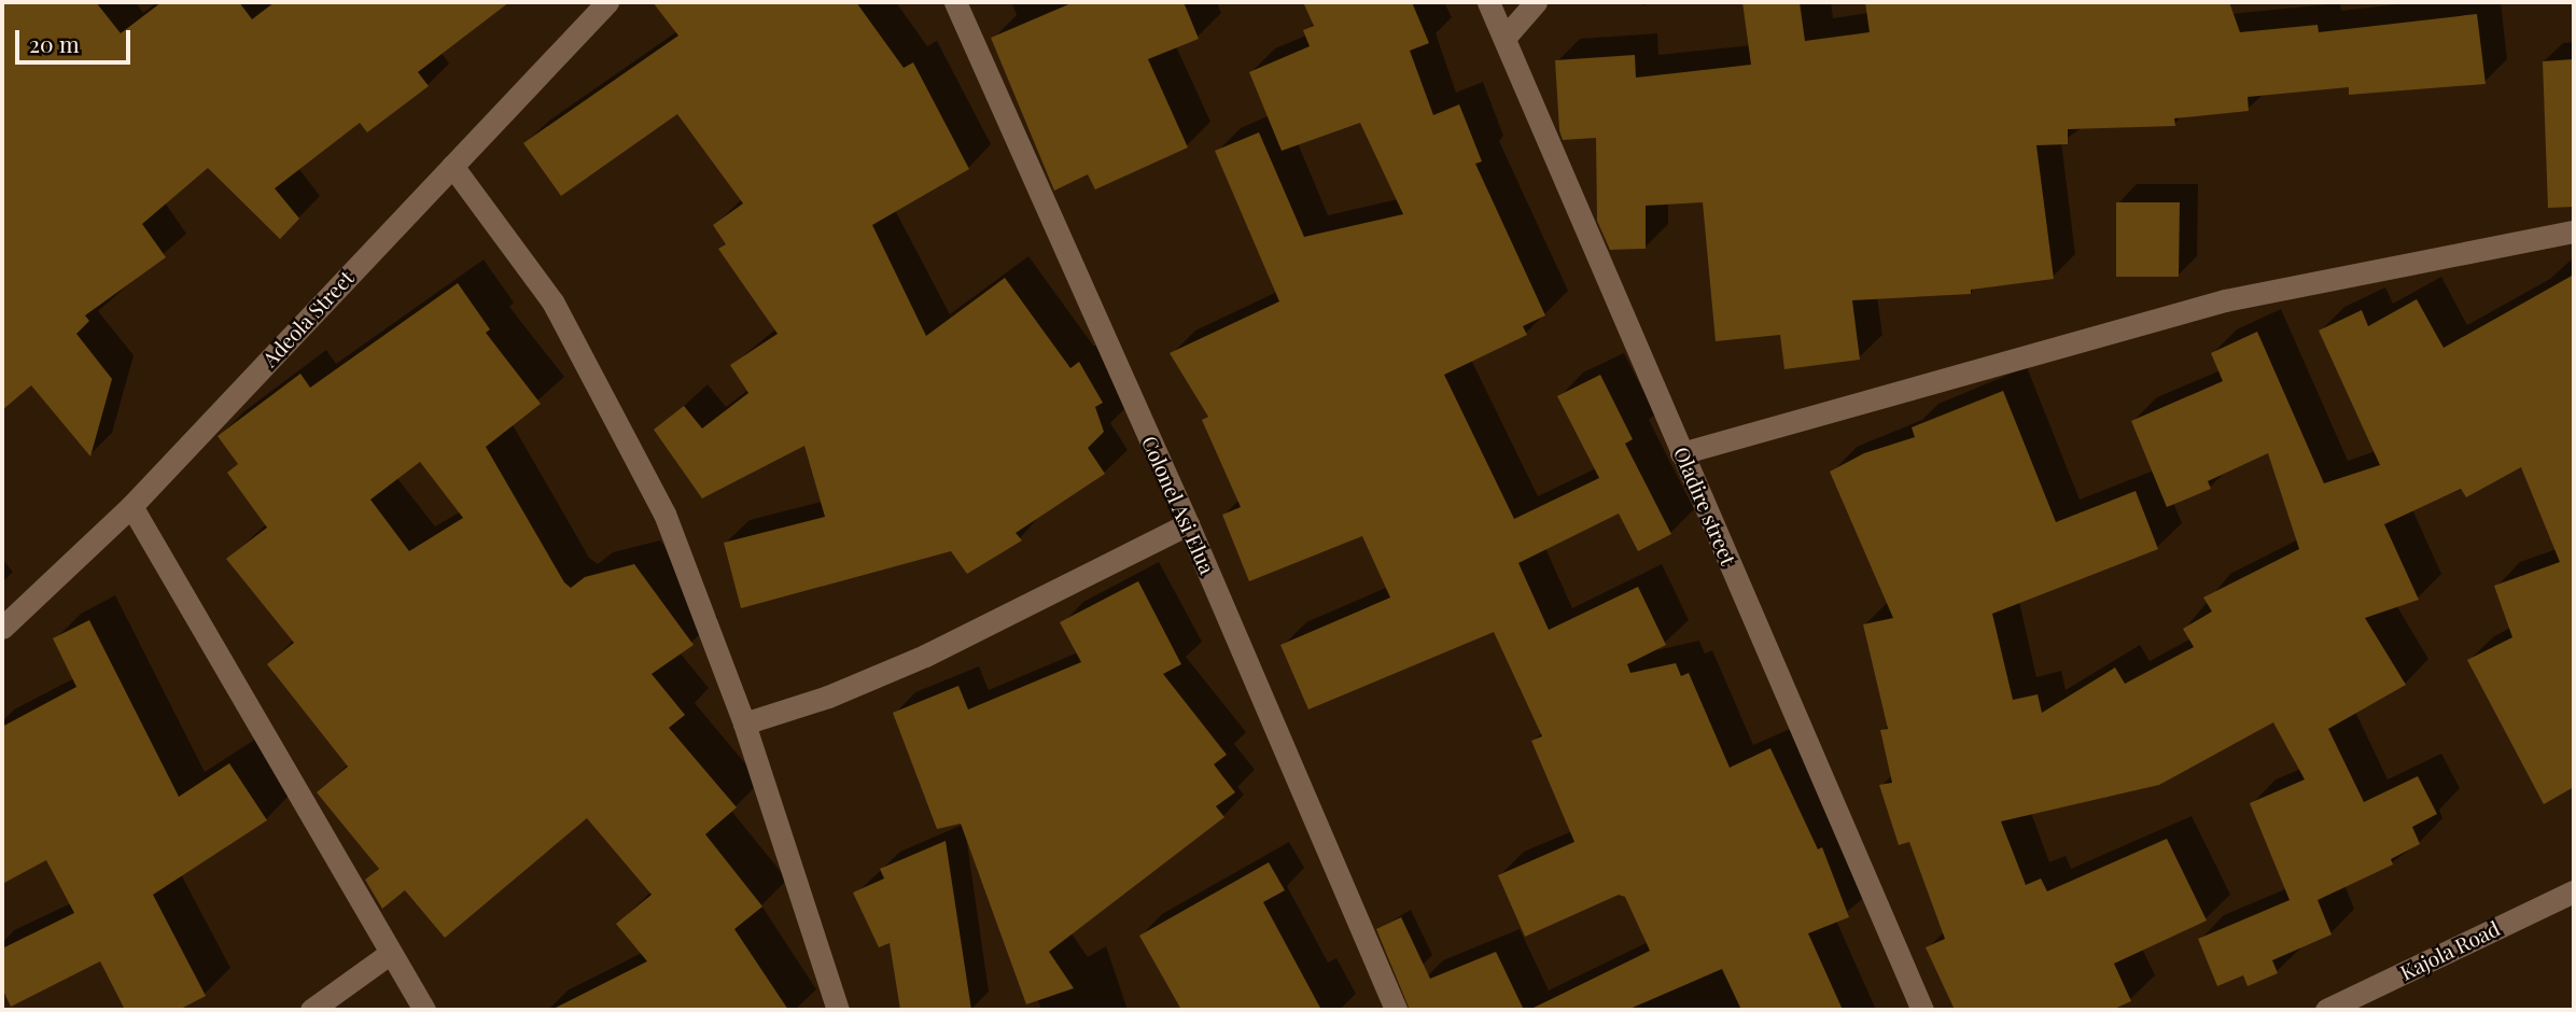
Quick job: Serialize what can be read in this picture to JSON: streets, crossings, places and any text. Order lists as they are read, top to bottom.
{
  "streets": {
    "street": [
      "Adeola Street",
      "Colonel Asi Elua",
      "Oladire street",
      "Kajola Road"
    ]
  },
  "scale_bar": "20 m"
}
